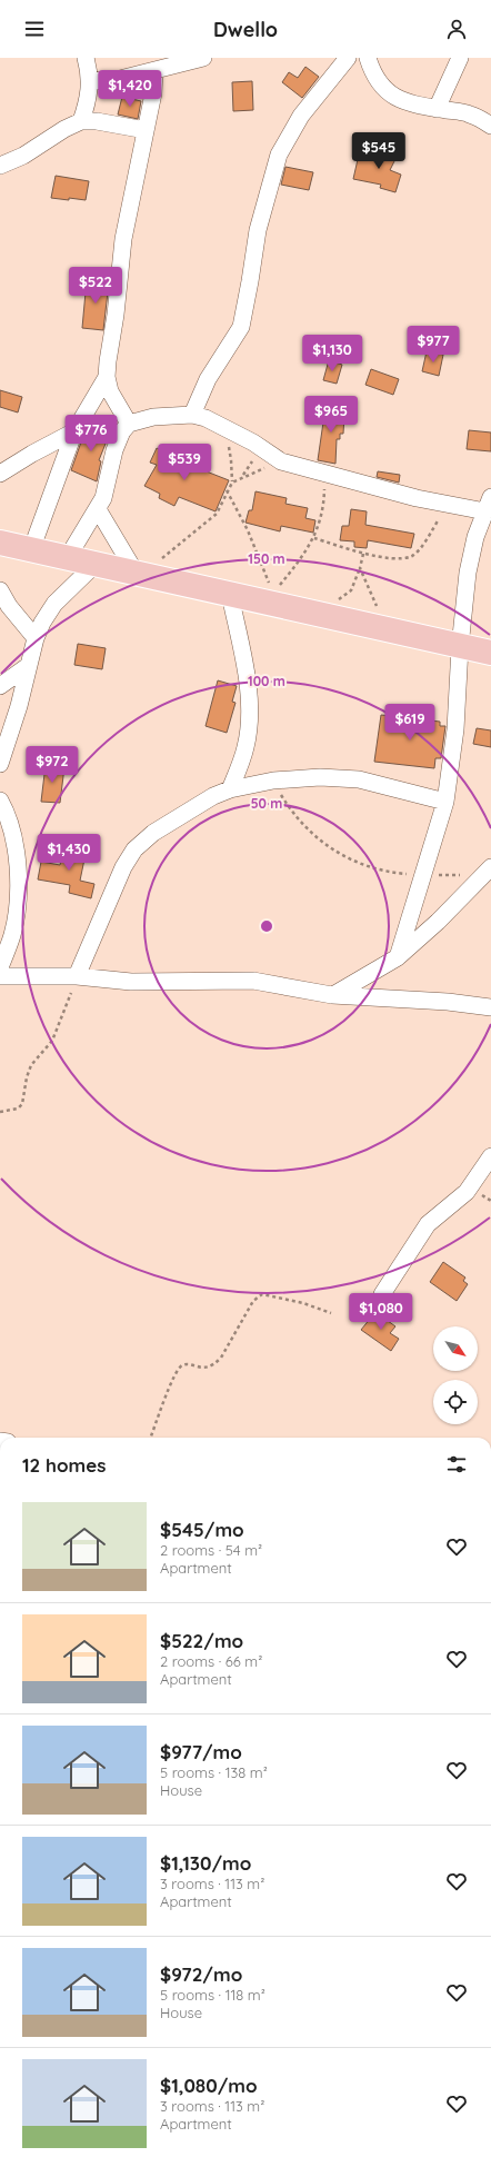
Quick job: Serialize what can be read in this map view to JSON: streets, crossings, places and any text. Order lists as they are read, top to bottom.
{
  "north": "bottom right",
  "page": {
    "header": "Dwello",
    "price": [
      "$1,420",
      "$545",
      "$522",
      "$977",
      "$1,130",
      "$965",
      "$776",
      "$539",
      "$619",
      "$972",
      "$1,430",
      "$1,080"
    ],
    "heading": "12 homes",
    "list": [
      {
        "name": "$545/mo",
        "note": "2 rooms · 54 m² · Apartment"
      },
      {
        "name": "$522/mo",
        "note": "2 rooms · 66 m² · Apartment"
      },
      {
        "name": "$977/mo",
        "note": "5 rooms · 138 m² · House"
      },
      {
        "name": "$1,130/mo",
        "note": "3 rooms · 113 m² · Apartment"
      },
      {
        "name": "$972/mo",
        "note": "5 rooms · 118 m² · House"
      },
      {
        "name": "$1,080/mo",
        "note": "3 rooms · 113 m² · Apartment"
      }
    ]
  },
  "rings": ["150 m", "100 m", "50 m"]
}
